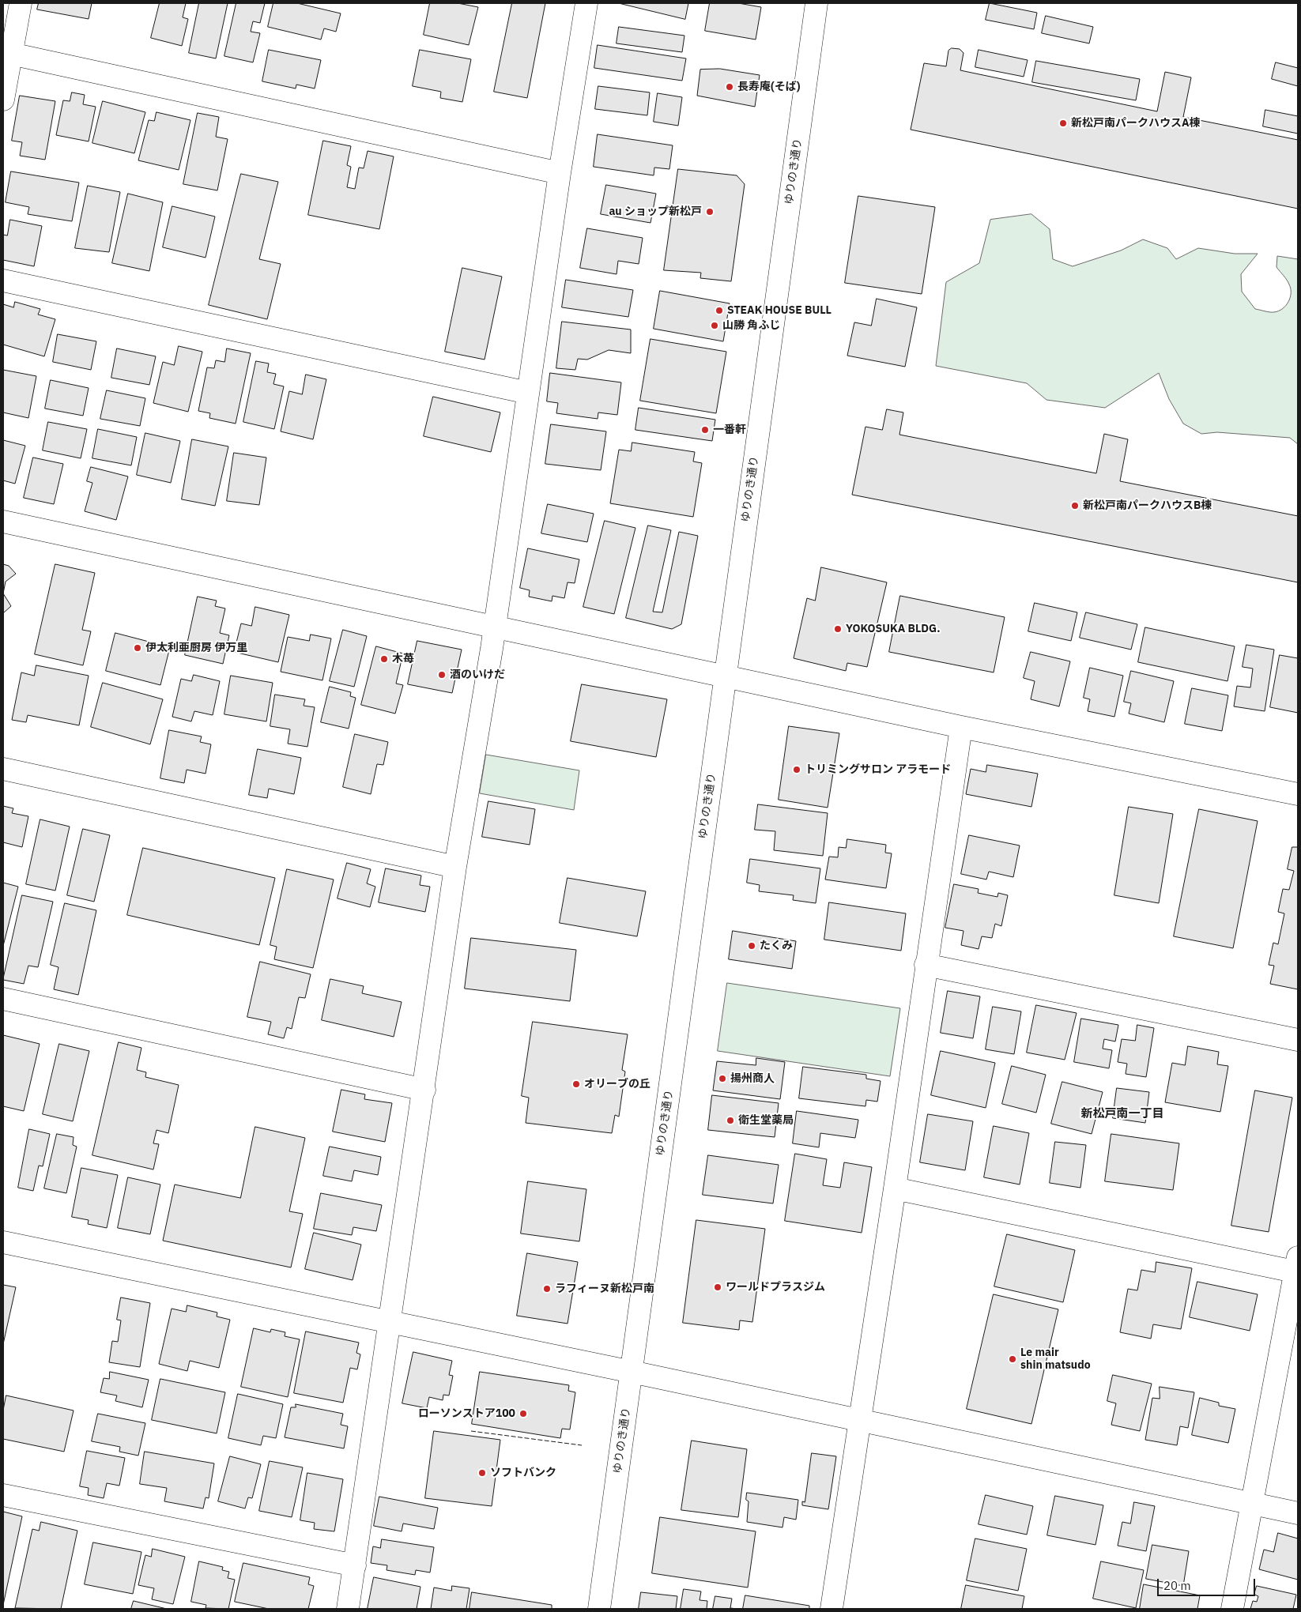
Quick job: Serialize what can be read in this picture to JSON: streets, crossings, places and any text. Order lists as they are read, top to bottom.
{
  "streets": {
    "street": ["ゆりのき通り"]
  },
  "districts": ["新松戸南一丁目"],
  "places": [
    "長寿庵(そば)",
    "新松戸南パークハウスA棟",
    "au ショップ新松戸",
    "STEAK HOUSE BULL",
    "山勝 角ふじ",
    "一番軒",
    "新松戸南パークハウスB棟",
    "YOKOSUKA BLDG.",
    "伊太利亜厨房 伊万里",
    "木苺",
    "酒のいけだ",
    "トリミングサロン アラモード",
    "たくみ",
    "揚州商人",
    "オリーブの丘",
    "衛生堂薬局",
    "ワールドプラスジム",
    "ラフィーヌ新松戸南",
    "Le mair shin matsudo",
    "ローソンストア100",
    "ソフトバンク"
  ],
  "scale_bar": "20 m"
}
